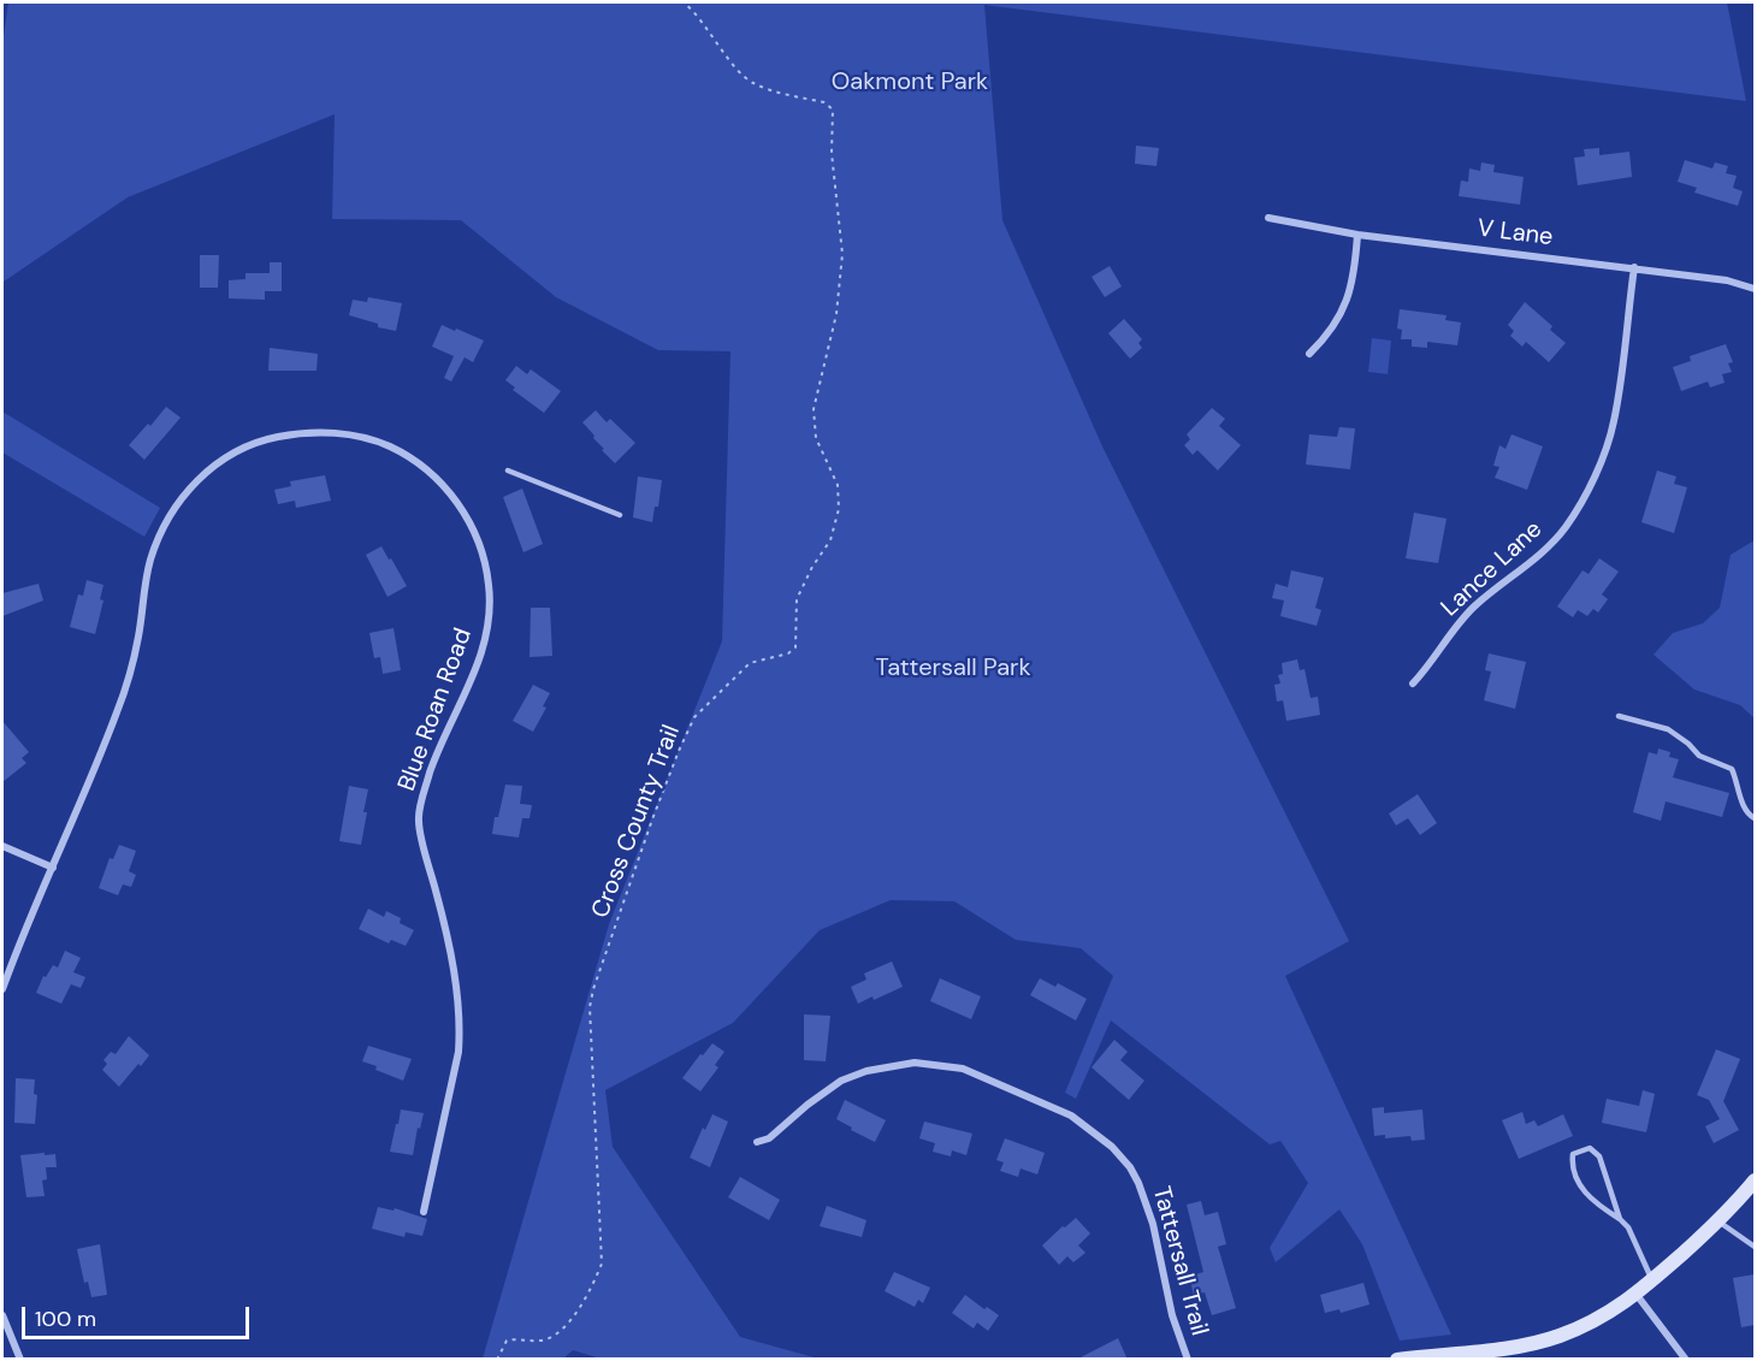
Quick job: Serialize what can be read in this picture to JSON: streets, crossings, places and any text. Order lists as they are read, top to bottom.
{
  "streets": {
    "street": [
      "V Lane",
      "Lance Lane",
      "Blue Roan Road",
      "Tattersall Trail"
    ],
    "path": ["Cross County Trail"]
  },
  "crossings": [
    ["V Lane", "Lance Lane"]
  ],
  "parks": ["Oakmont Park", "Tattersall Park"],
  "scale_bar": "100 m"
}
